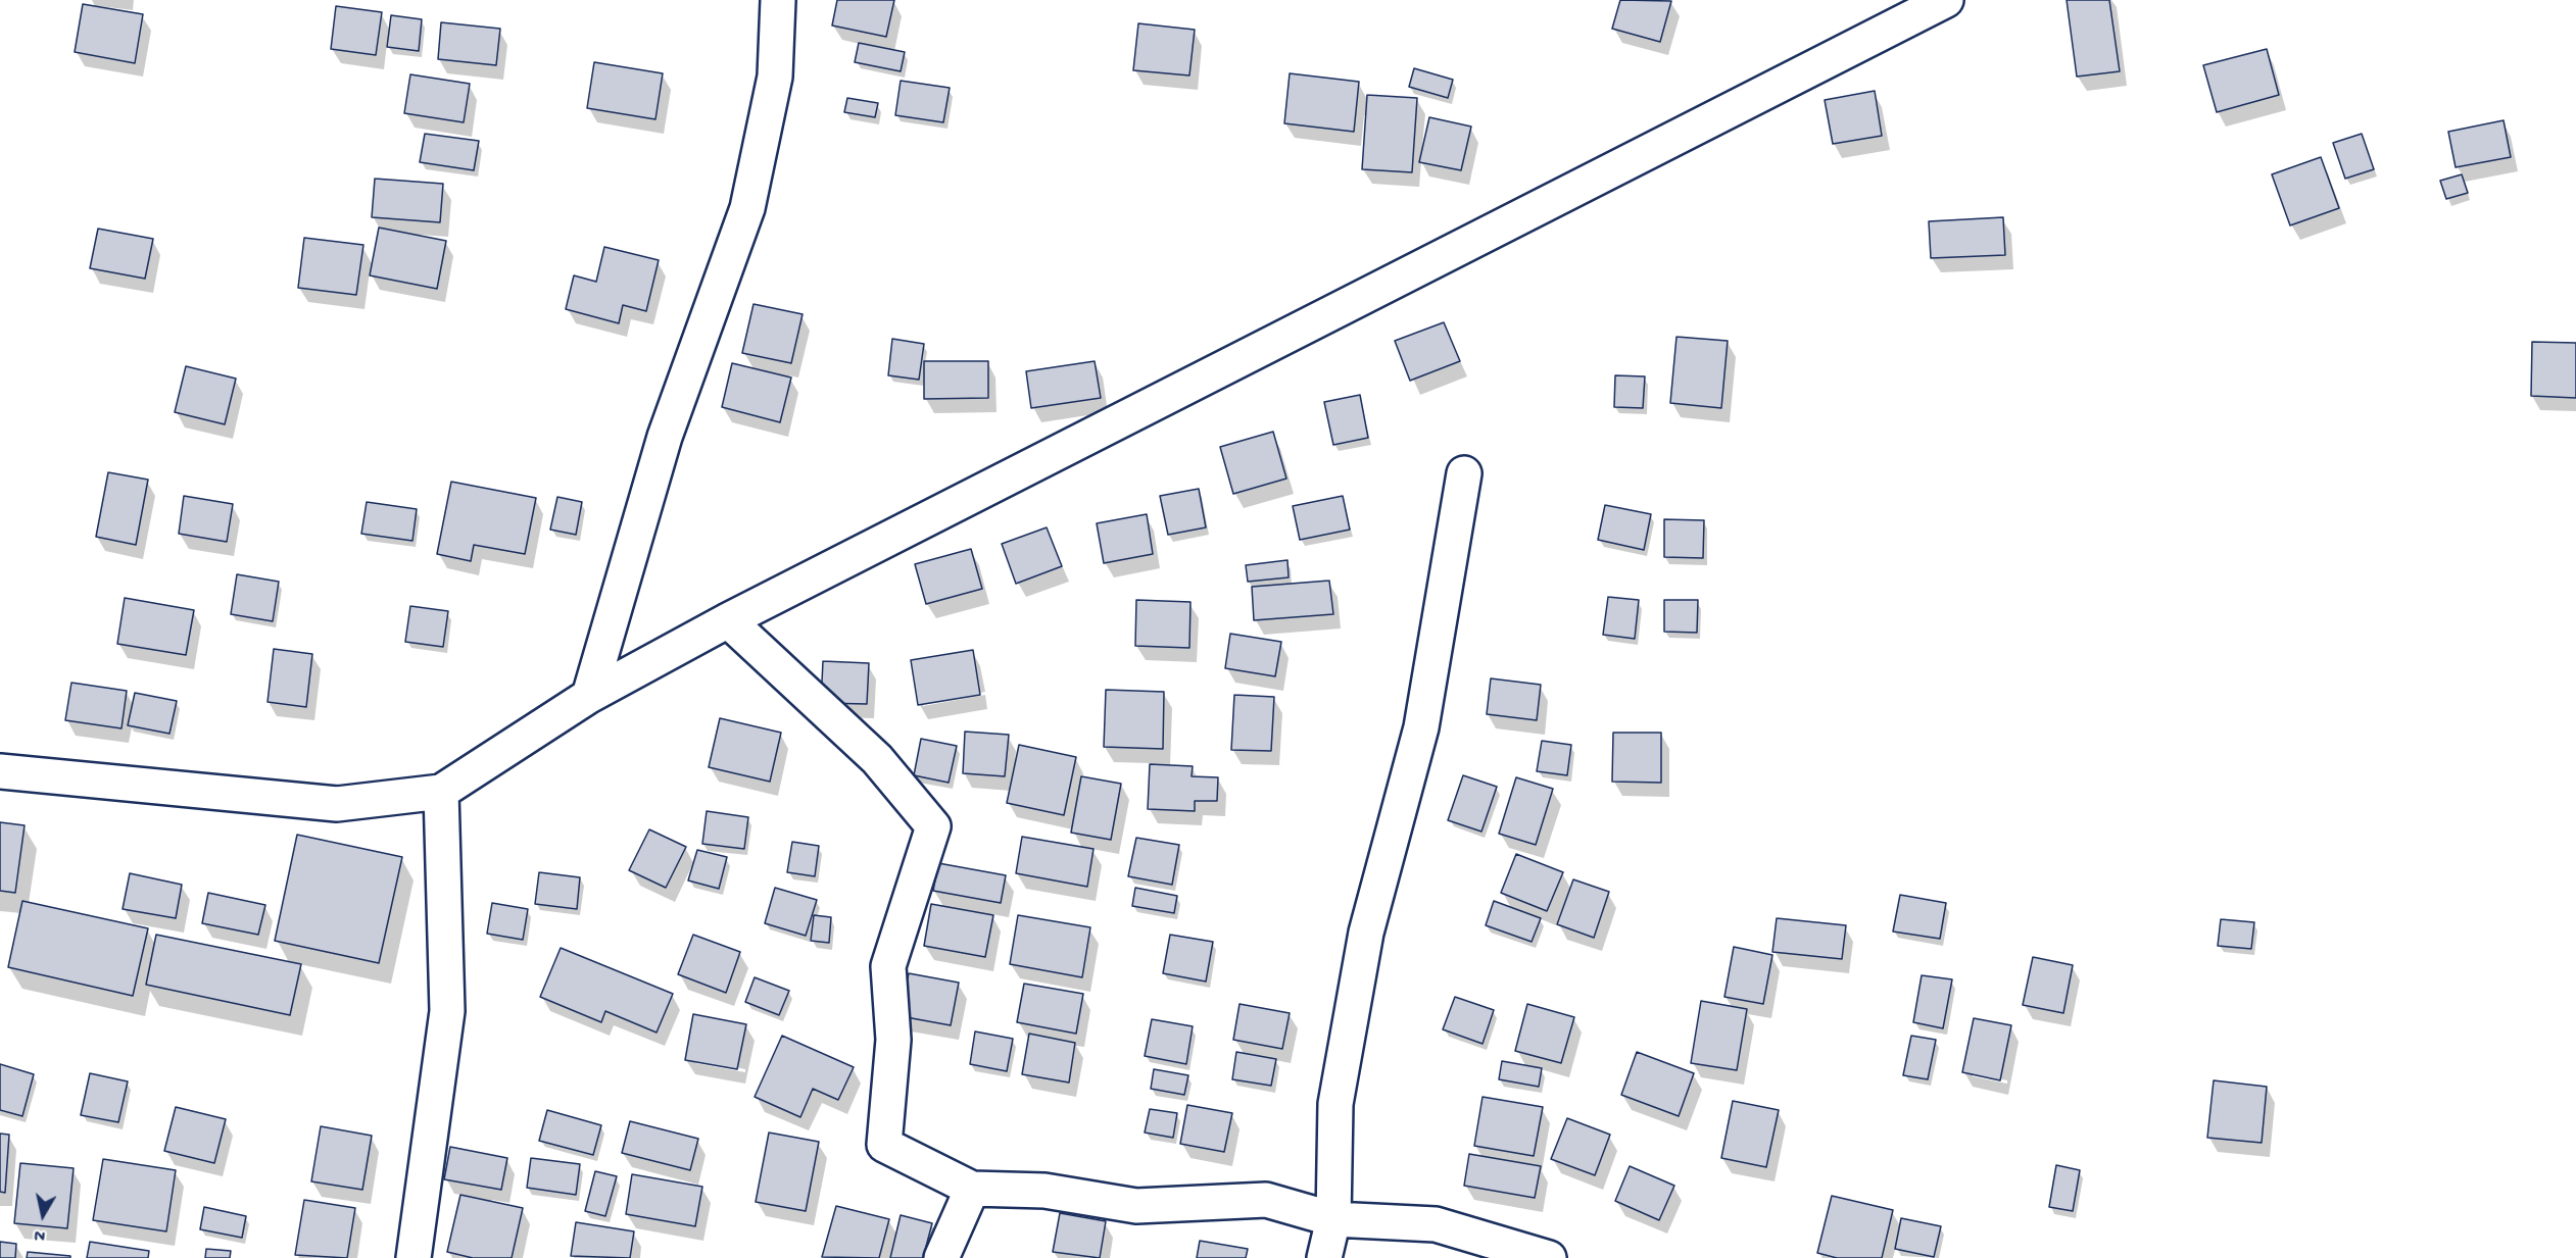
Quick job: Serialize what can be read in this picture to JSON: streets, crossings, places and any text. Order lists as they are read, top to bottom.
{
  "north": "bottom"
}
